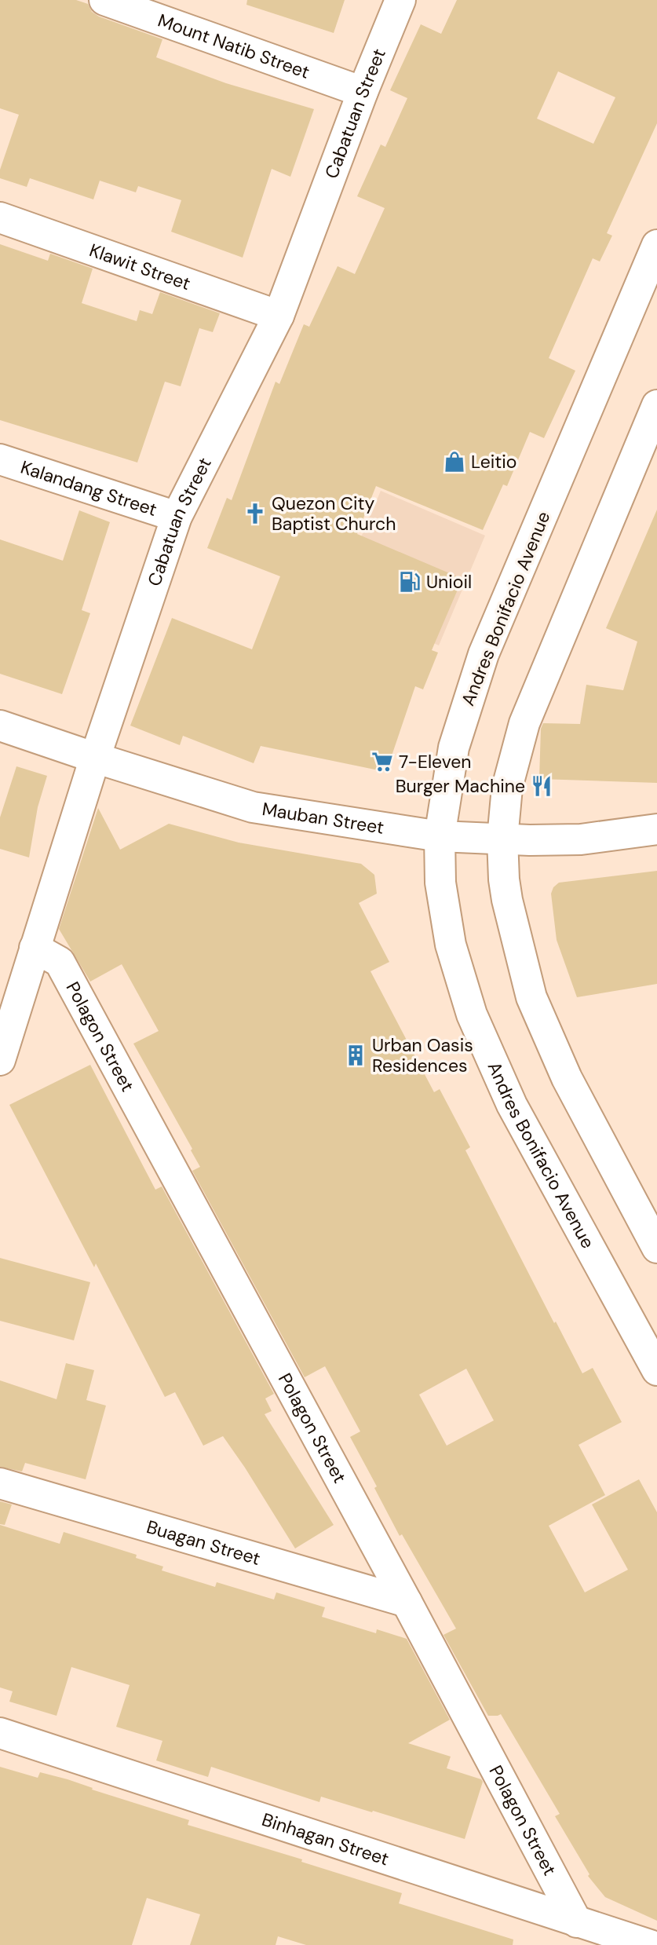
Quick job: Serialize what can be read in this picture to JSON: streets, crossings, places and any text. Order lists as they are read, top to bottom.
{
  "streets": {
    "street": [
      "Mount Natib Street",
      "Cabatuan Street",
      "Klawit Street",
      "Kalandang Street",
      "Andres Bonifacio Avenue",
      "Mauban Street",
      "Polagon Street",
      "Buagan Street",
      "Binhagan Street"
    ]
  },
  "crossings": [
    ["Mount Natib Street", "Cabatuan Street"],
    ["Cabatuan Street", "Klawit Street"],
    ["Cabatuan Street", "Kalandang Street"],
    ["Cabatuan Street", "Mauban Street"],
    ["Cabatuan Street", "Polagon Street"],
    ["Andres Bonifacio Avenue", "Mauban Street"],
    ["Polagon Street", "Buagan Street"],
    ["Polagon Street", "Binhagan Street"]
  ],
  "places": {
    "shop": ["Leitio"],
    "church": ["Quezon City Baptist Church"],
    "fuel station": ["Unioil"],
    "supermarket": ["7-Eleven"],
    "restaurant": ["Burger Machine"],
    "building": ["Urban Oasis Residences"]
  }
}
